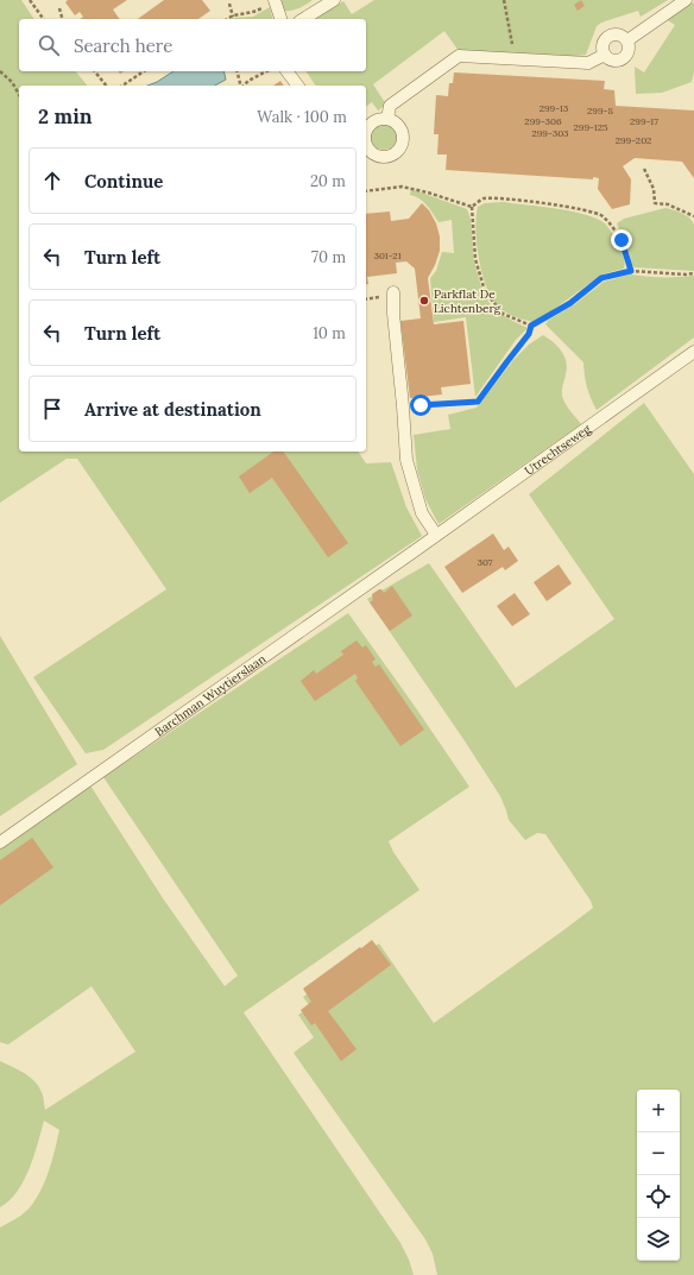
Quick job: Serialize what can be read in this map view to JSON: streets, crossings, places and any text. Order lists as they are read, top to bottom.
{
  "streets": {
    "lane": ["Utrechtseweg", "Barchman Wuytierslaan"]
  },
  "crossings": [
    ["Utrechtseweg", "Barchman Wuytierslaan"]
  ],
  "places": ["Parkflat De Lichtenberg"],
  "house_numbers": [
    "299-13",
    "299-8",
    "299-306",
    "299-17",
    "299-125",
    "299-303",
    "299-202",
    "301-21",
    "307"
  ],
  "page": {
    "search": "Search here",
    "heading": ["2 min", "Walk · 100 m"],
    "list": [
      ["Continue", "20 m"],
      ["Turn left", "70 m"],
      ["Turn left", "10 m"],
      "Arrive at destination"
    ],
    "map_buttons": ["+", "−"]
  }
}
